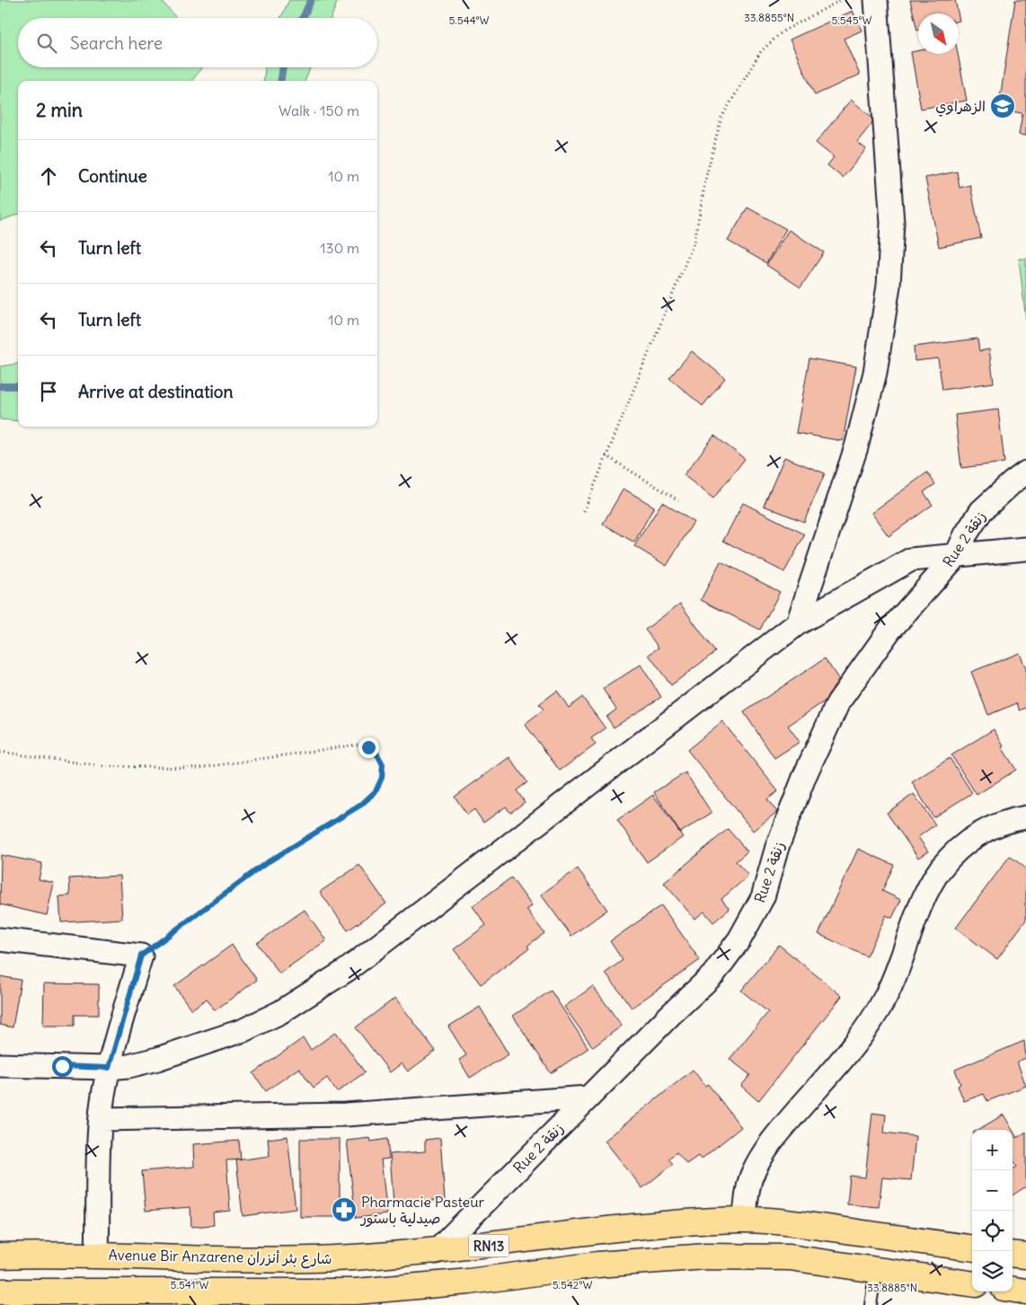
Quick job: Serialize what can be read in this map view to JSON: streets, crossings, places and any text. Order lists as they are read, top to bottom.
{
  "streets": {
    "main road": ["RN13", "Avenue Bir Anzarene شارع بئر أنزران"],
    "street": ["Rue 2 زنقة"]
  },
  "crossings": [
    ["Rue 2 زنقة", "Avenue Bir Anzarene شارع بئر أنزران"]
  ],
  "places": {
    "school or university": ["الزهراوي"],
    "pharmacy": ["Pharmacie Pasteur صيدلية باستور"]
  },
  "north": "bottom right",
  "page": {
    "search": "Search here",
    "heading": ["2 min", "Walk · 150 m"],
    "list": [
      ["Continue", "10 m"],
      ["Turn left", "130 m"],
      ["Turn left", "10 m"],
      "Arrive at destination"
    ],
    "map_buttons": ["+", "−"]
  },
  "coordinates": [
    "33.8855°N",
    "5.544°W",
    "5.545°W",
    "5.541°W",
    "5.542°W",
    "33.8885°N"
  ]
}
